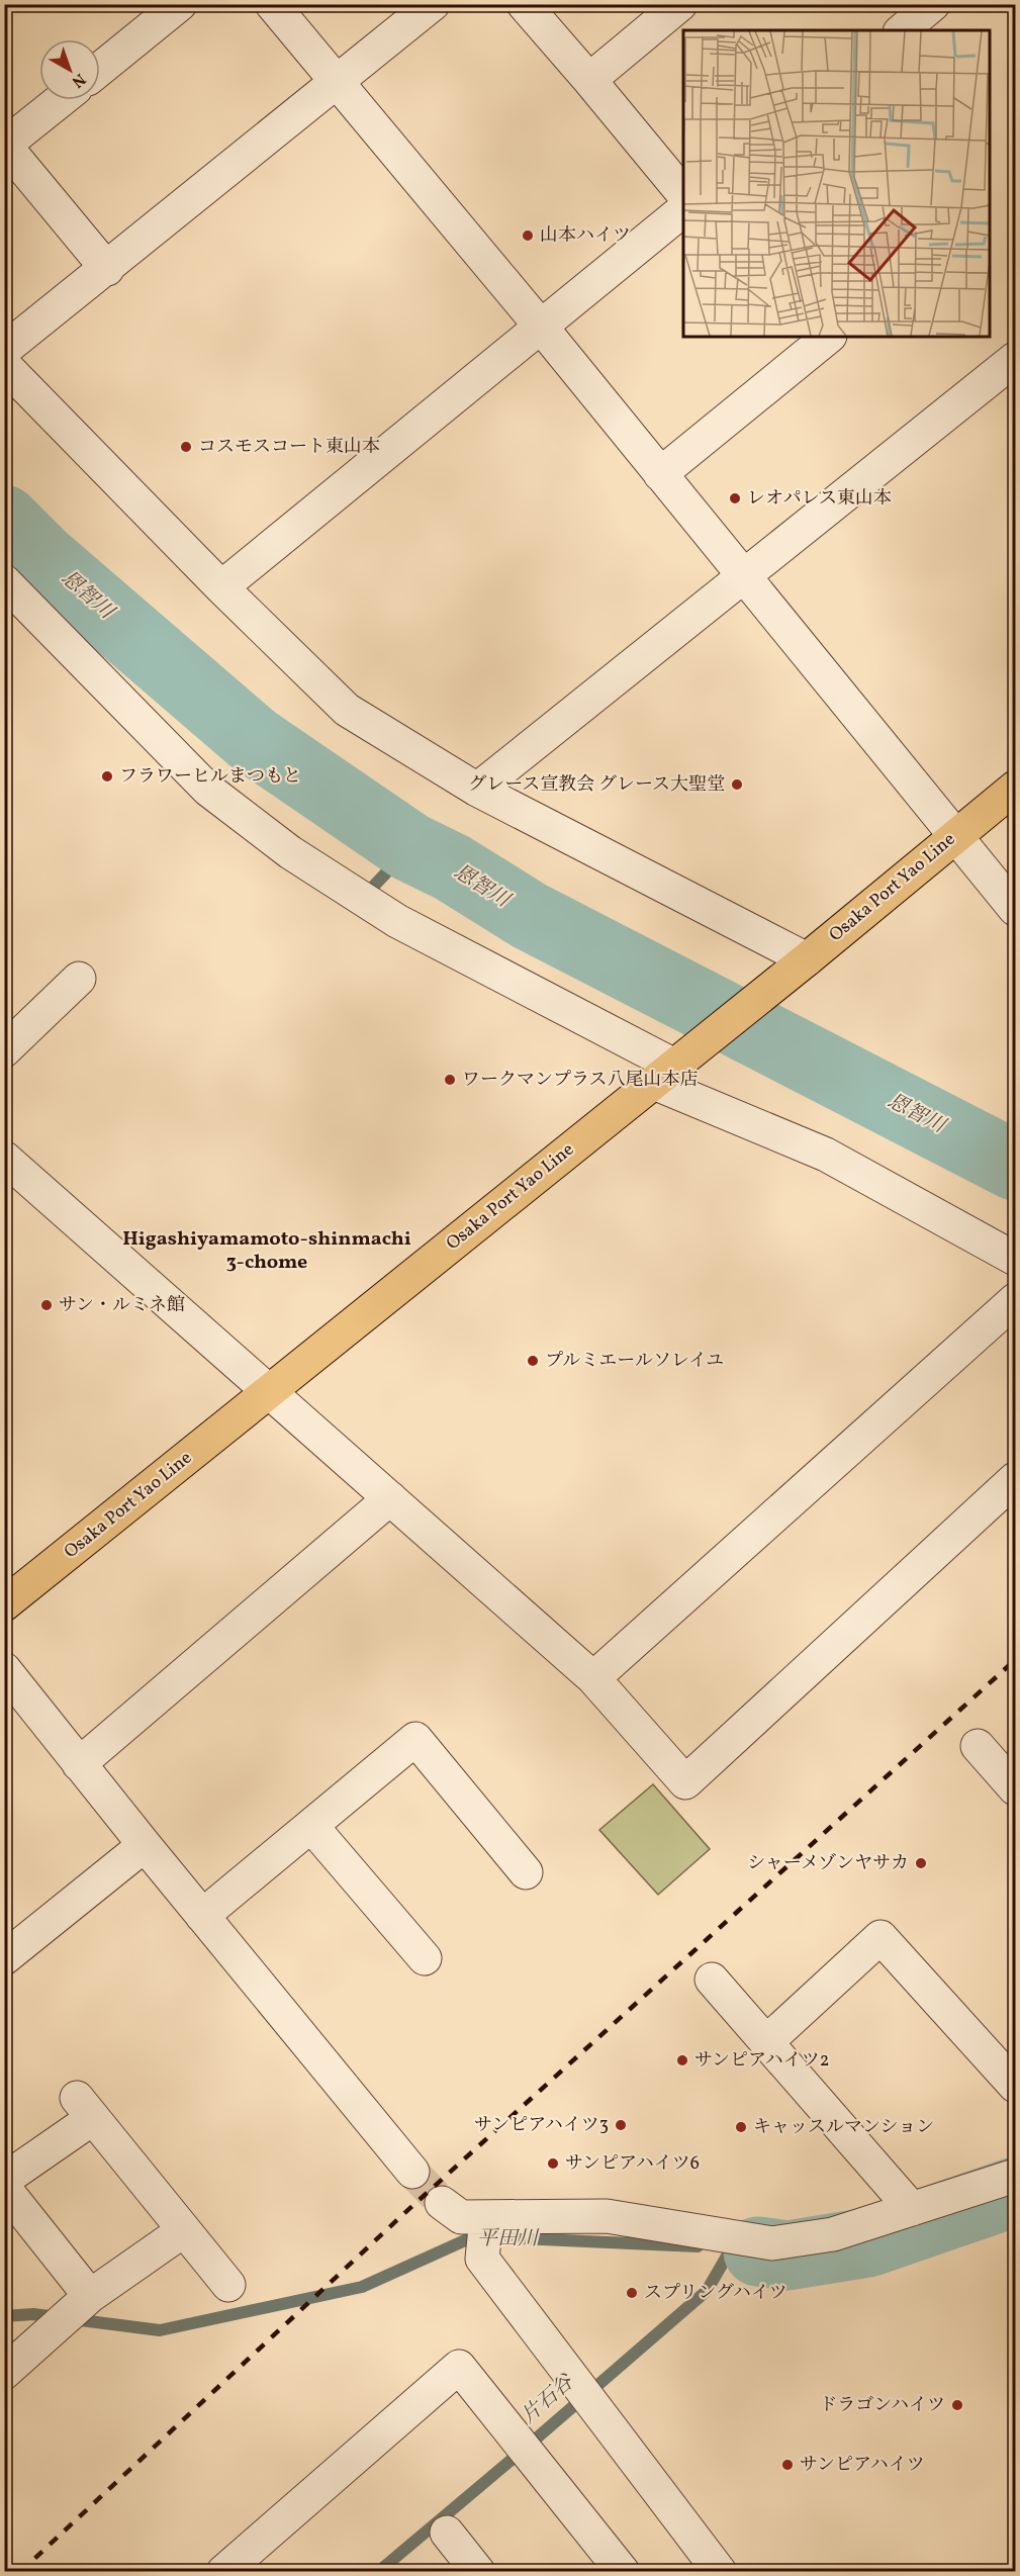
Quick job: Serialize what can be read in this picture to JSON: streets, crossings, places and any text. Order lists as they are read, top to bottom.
{
  "streets": {
    "main road": ["Osaka Port Yao Line"]
  },
  "districts": ["Higashiyamamoto-shinmachi 3-chome"],
  "water": ["恩智川", "平田川", "片石谷"],
  "places": [
    "山本ハイツ",
    "コスモスコート東山本",
    "レオパレス東山本",
    "フラワーヒルまつもと",
    "グレース宣教会 グレース大聖堂",
    "ワークマンプラス八尾山本店",
    "サン・ルミネ館",
    "プルミエールソレイユ",
    "シャーメゾンヤサカ",
    "サンピアハイツ2",
    "サンピアハイツ3",
    "キャッスルマンション",
    "サンピアハイツ6",
    "スプリングハイツ",
    "ドラゴンハイツ",
    "サンピアハイツ"
  ],
  "north": "bottom right"
}
